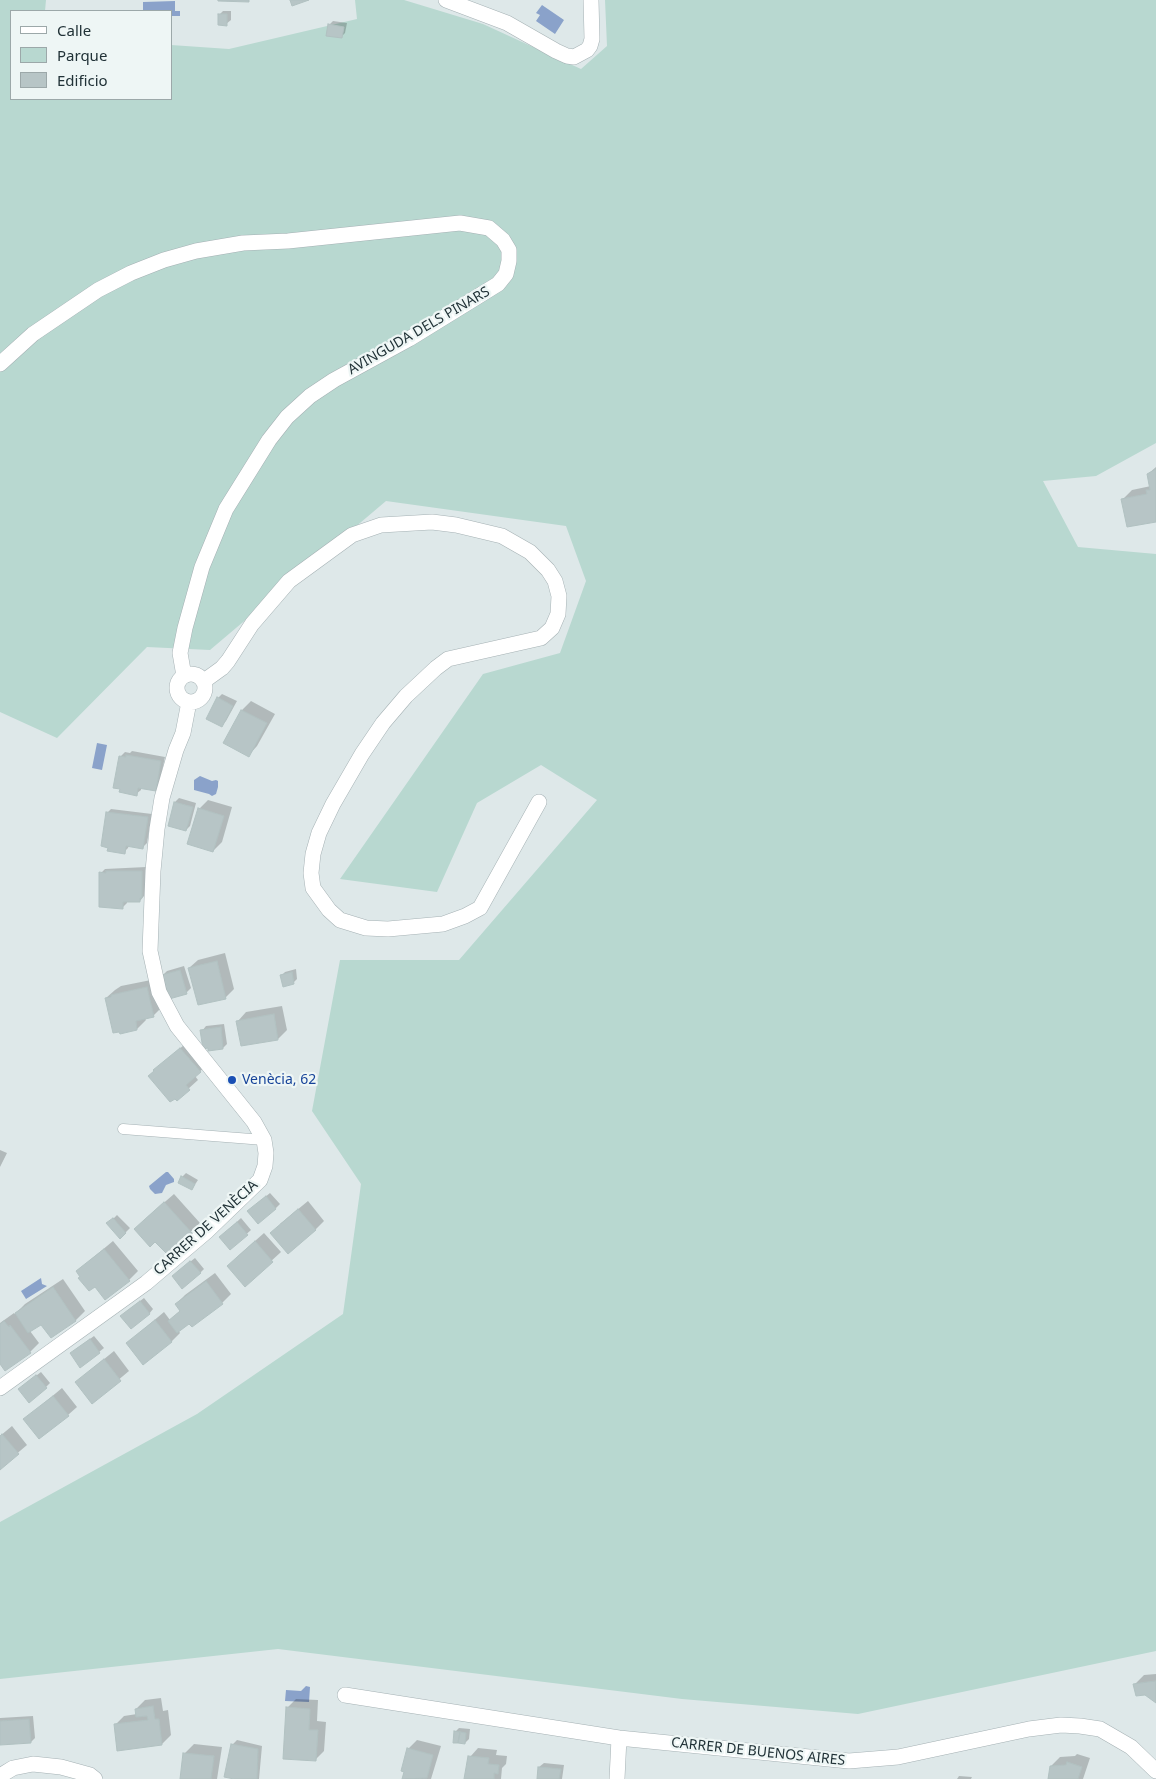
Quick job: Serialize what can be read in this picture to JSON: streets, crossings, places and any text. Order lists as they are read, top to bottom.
{
  "streets": {
    "street": ["AVINGUDA DELS PINARS", "CARRER DE VENÈCIA", "CARRER DE BUENOS AIRES"]
  },
  "crossings": [
    ["AVINGUDA DELS PINARS", "CARRER DE VENÈCIA"]
  ],
  "places": ["Venècia, 62"],
  "legend": ["Calle", "Parque", "Edificio"]
}
